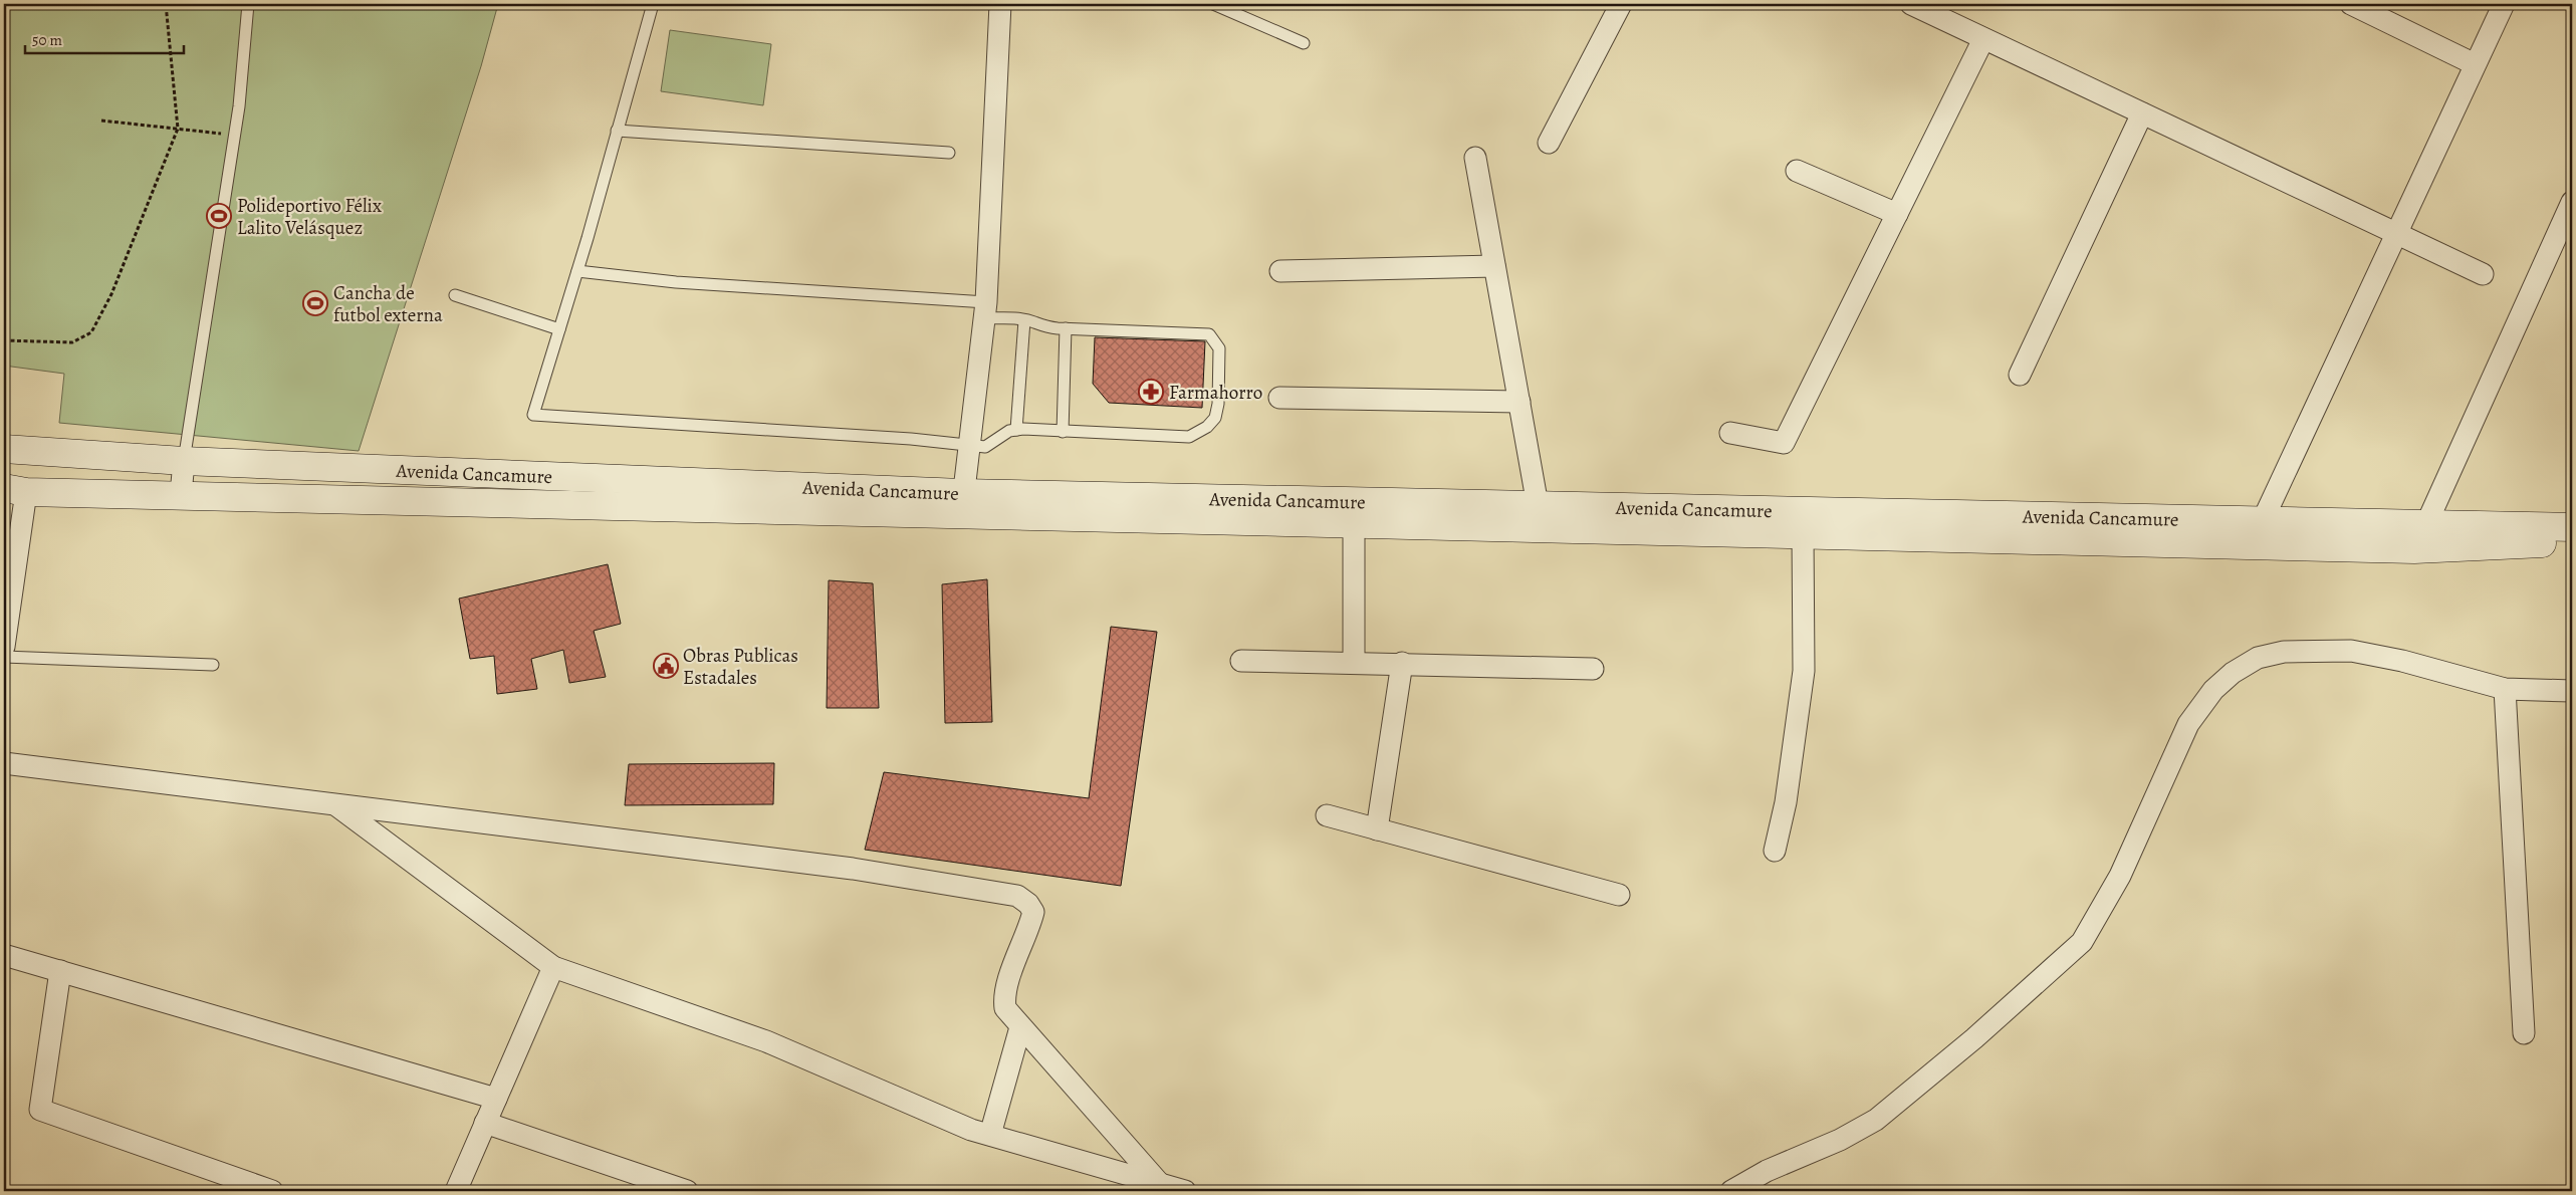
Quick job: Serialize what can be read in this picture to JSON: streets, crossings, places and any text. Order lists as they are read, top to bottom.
{
  "streets": {
    "main road": ["Avenida Cancamure"]
  },
  "places": {
    "sports": ["Polideportivo Félix Lalito Velásquez", "Cancha de futbol externa"],
    "pharmacy": ["Farmahorro"],
    "public building": ["Obras Publicas Estadales"]
  },
  "scale_bar": "50 m"
}
